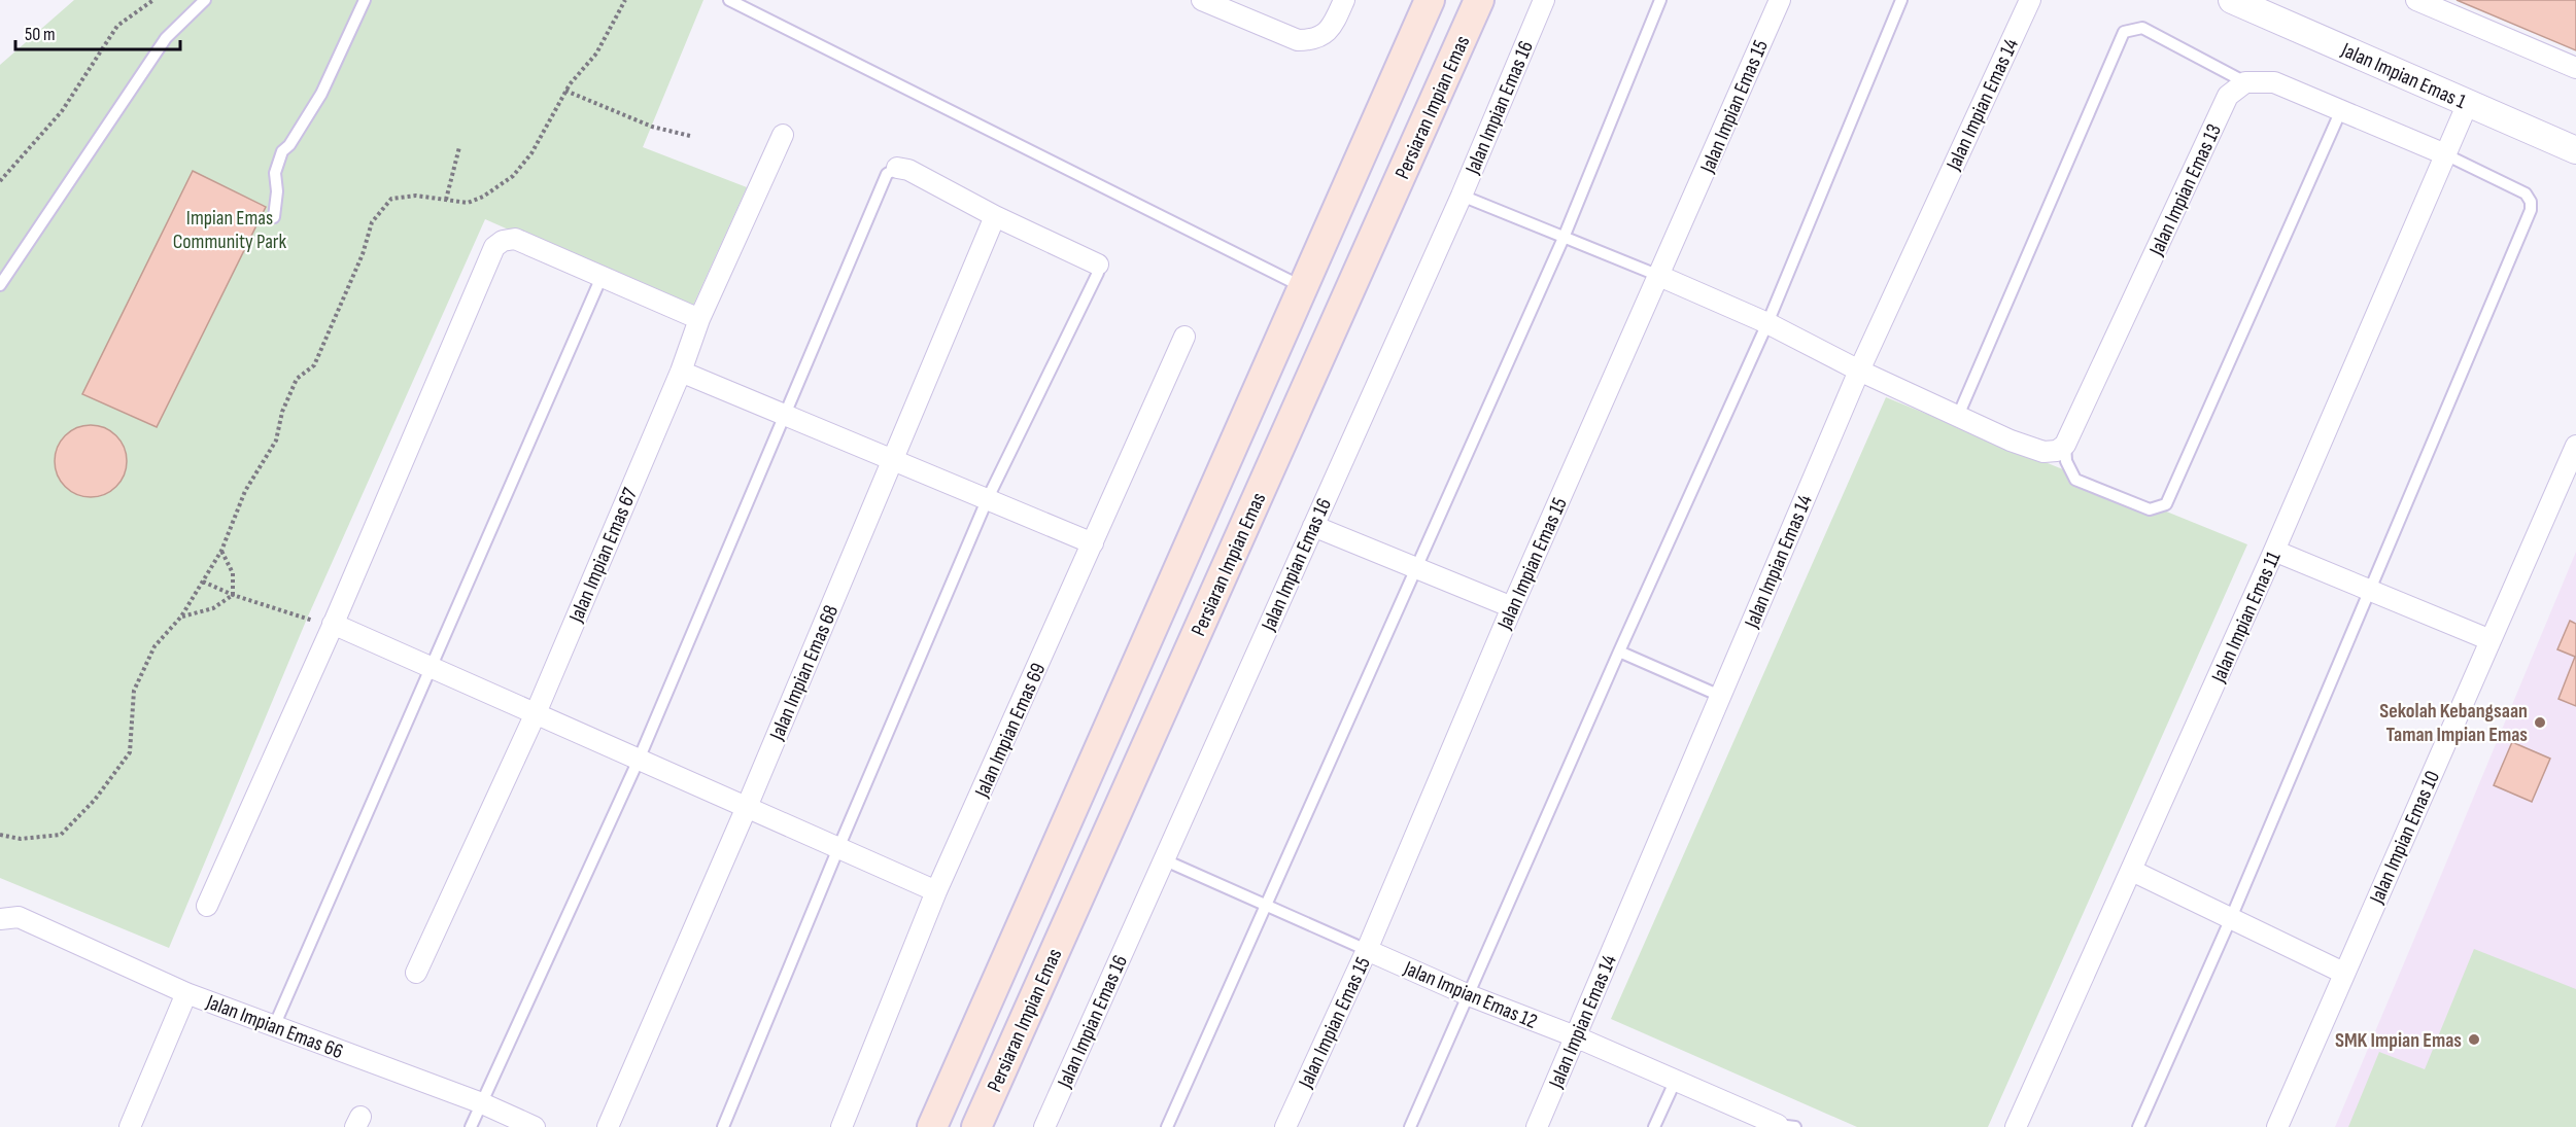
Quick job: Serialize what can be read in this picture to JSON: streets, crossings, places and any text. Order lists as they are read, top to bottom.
{
  "streets": {
    "main road": ["Persiaran Impian Emas"],
    "street": [
      "Jalan Impian Emas 1",
      "Jalan Impian Emas 14",
      "Jalan Impian Emas 15",
      "Jalan Impian Emas 16",
      "Jalan Impian Emas 13",
      "Jalan Impian Emas 67",
      "Jalan Impian Emas 11",
      "Jalan Impian Emas 68",
      "Jalan Impian Emas 69",
      "Jalan Impian Emas 10",
      "Jalan Impian Emas 12",
      "Jalan Impian Emas 66"
    ]
  },
  "crossings": [
    ["Jalan Impian Emas 1", "Jalan Impian Emas 11"],
    ["Jalan Impian Emas 14", "Jalan Impian Emas 12"],
    ["Jalan Impian Emas 15", "Jalan Impian Emas 12"],
    ["Jalan Impian Emas 16", "Jalan Impian Emas 12"]
  ],
  "parks": ["Impian Emas Community Park"],
  "places": ["Sekolah Kebangsaan Taman Impian Emas", "SMK Impian Emas"],
  "scale_bar": "50 m"
}
